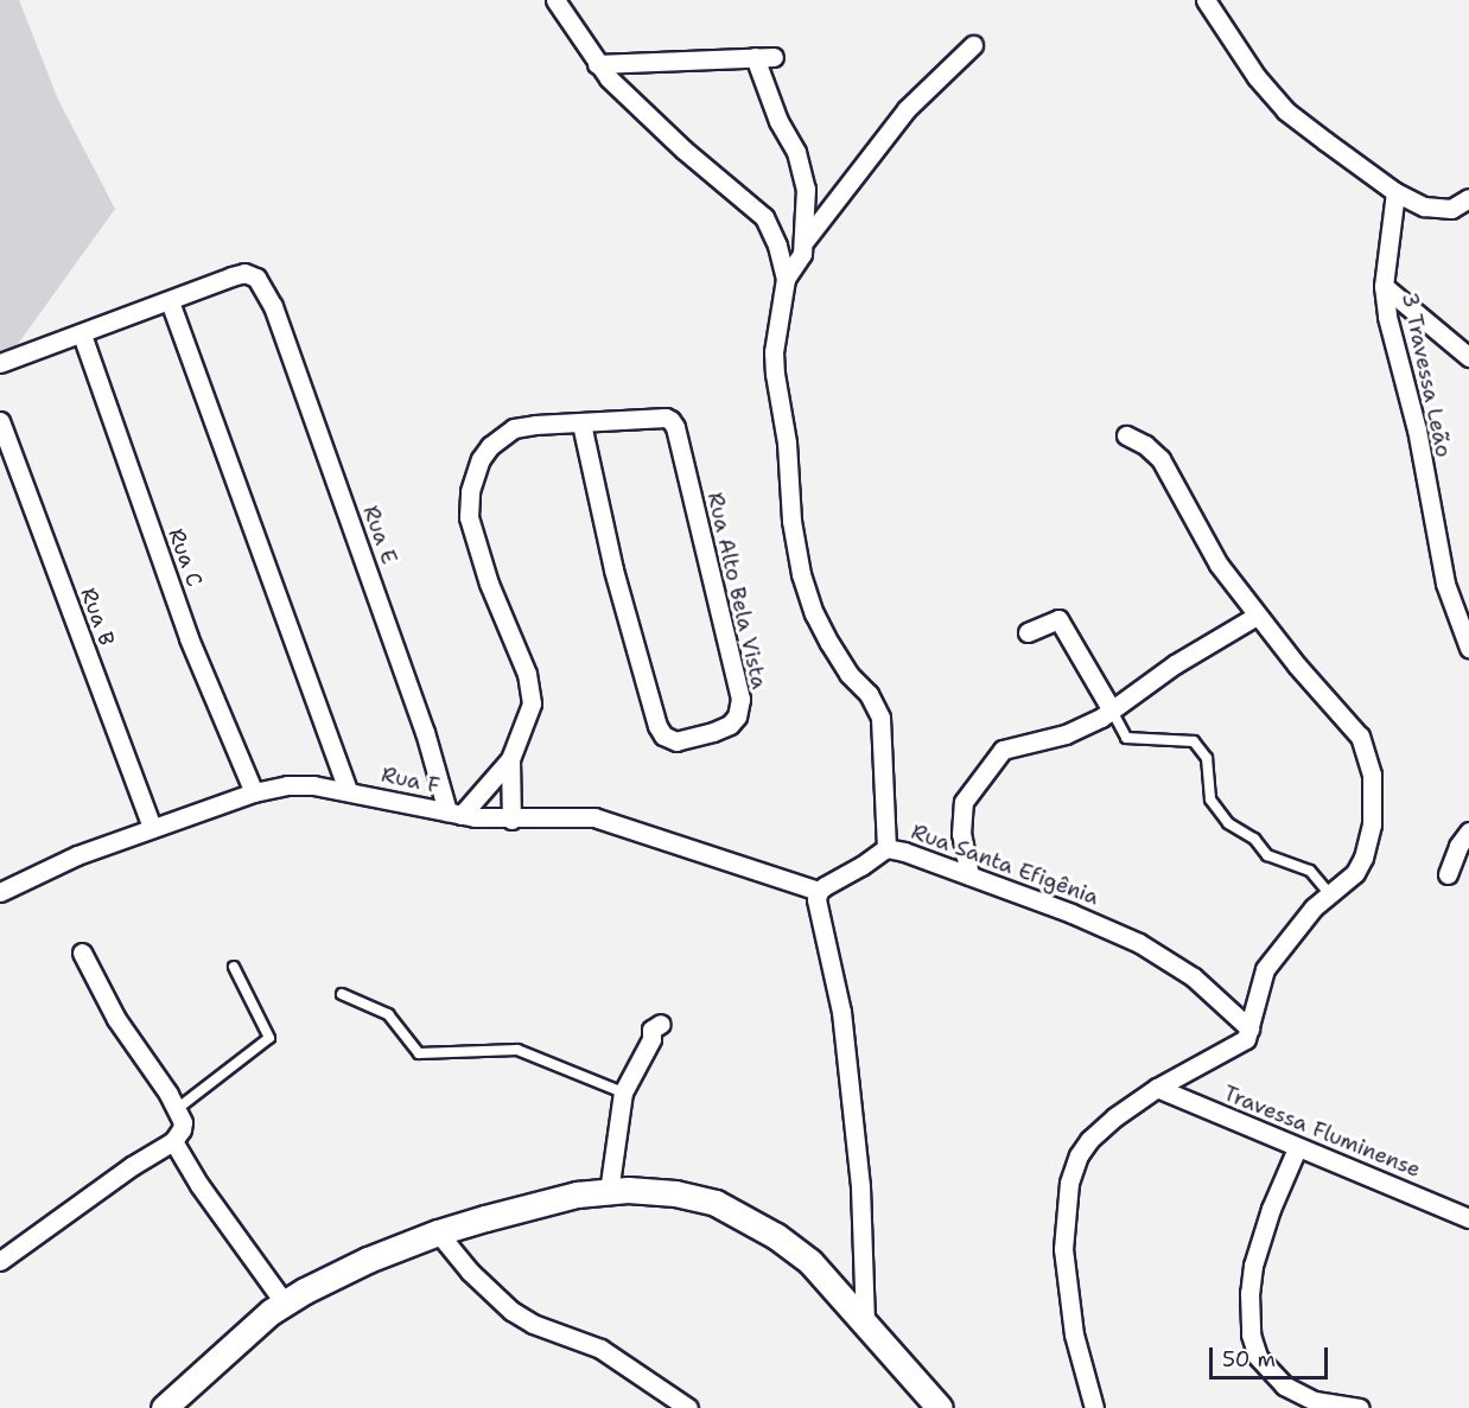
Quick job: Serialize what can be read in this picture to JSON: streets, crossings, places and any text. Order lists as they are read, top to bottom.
{
  "streets": {
    "street": [
      "3 Travessa Leão",
      "Rua E",
      "Rua C",
      "Rua Alto Bela Vista",
      "Rua B",
      "Rua F",
      "Rua Santa Efigênia",
      "Travessa Fluminense"
    ]
  },
  "crossings": [
    ["Rua E", "Rua F"],
    ["Rua C", "Rua F"],
    ["Rua B", "Rua F"],
    ["Rua F", "Rua Santa Efigênia"]
  ],
  "scale_bar": "50 m"
}
